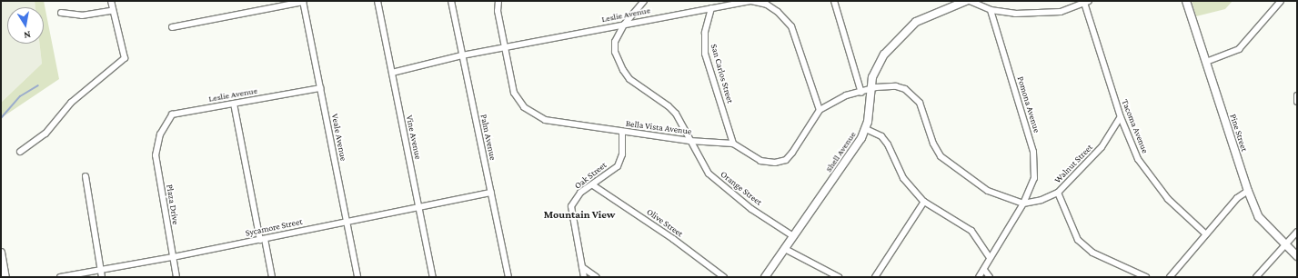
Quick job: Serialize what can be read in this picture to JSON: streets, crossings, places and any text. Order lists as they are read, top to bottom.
{
  "streets": {
    "street": [
      "Leslie Avenue",
      "San Carlos Street",
      "Pomona Avenue",
      "Tacoma Avenue",
      "Bella Vista Avenue",
      "Pine Street",
      "Veale Avenue",
      "Vine Avenue",
      "Palm Avenue",
      "Shell Avenue",
      "Walnut Street",
      "Oak Street",
      "Orange Street",
      "Plaza Drive",
      "Olive Street",
      "Sycamore Street"
    ]
  },
  "crossings": [
    ["Leslie Avenue", "San Carlos Street"],
    ["Leslie Avenue", "Bella Vista Avenue"],
    ["Leslie Avenue", "Veale Avenue"],
    ["Leslie Avenue", "Vine Avenue"],
    ["Leslie Avenue", "Palm Avenue"],
    ["Leslie Avenue", "Orange Street"],
    ["Leslie Avenue", "Plaza Drive"],
    ["San Carlos Street", "Bella Vista Avenue"],
    ["Pomona Avenue", "Bella Vista Avenue"],
    ["Pomona Avenue", "Walnut Street"],
    ["Tacoma Avenue", "Walnut Street"],
    ["Bella Vista Avenue", "Shell Avenue"],
    ["Bella Vista Avenue", "Walnut Street"],
    ["Bella Vista Avenue", "Oak Street"],
    ["Bella Vista Avenue", "Orange Street"],
    ["Veale Avenue", "Sycamore Street"],
    ["Vine Avenue", "Sycamore Street"],
    ["Palm Avenue", "Sycamore Street"],
    ["Shell Avenue", "Orange Street"],
    ["Oak Street", "Olive Street"],
    ["Plaza Drive", "Sycamore Street"]
  ],
  "districts": ["Mountain View"],
  "north": "bottom"
}
